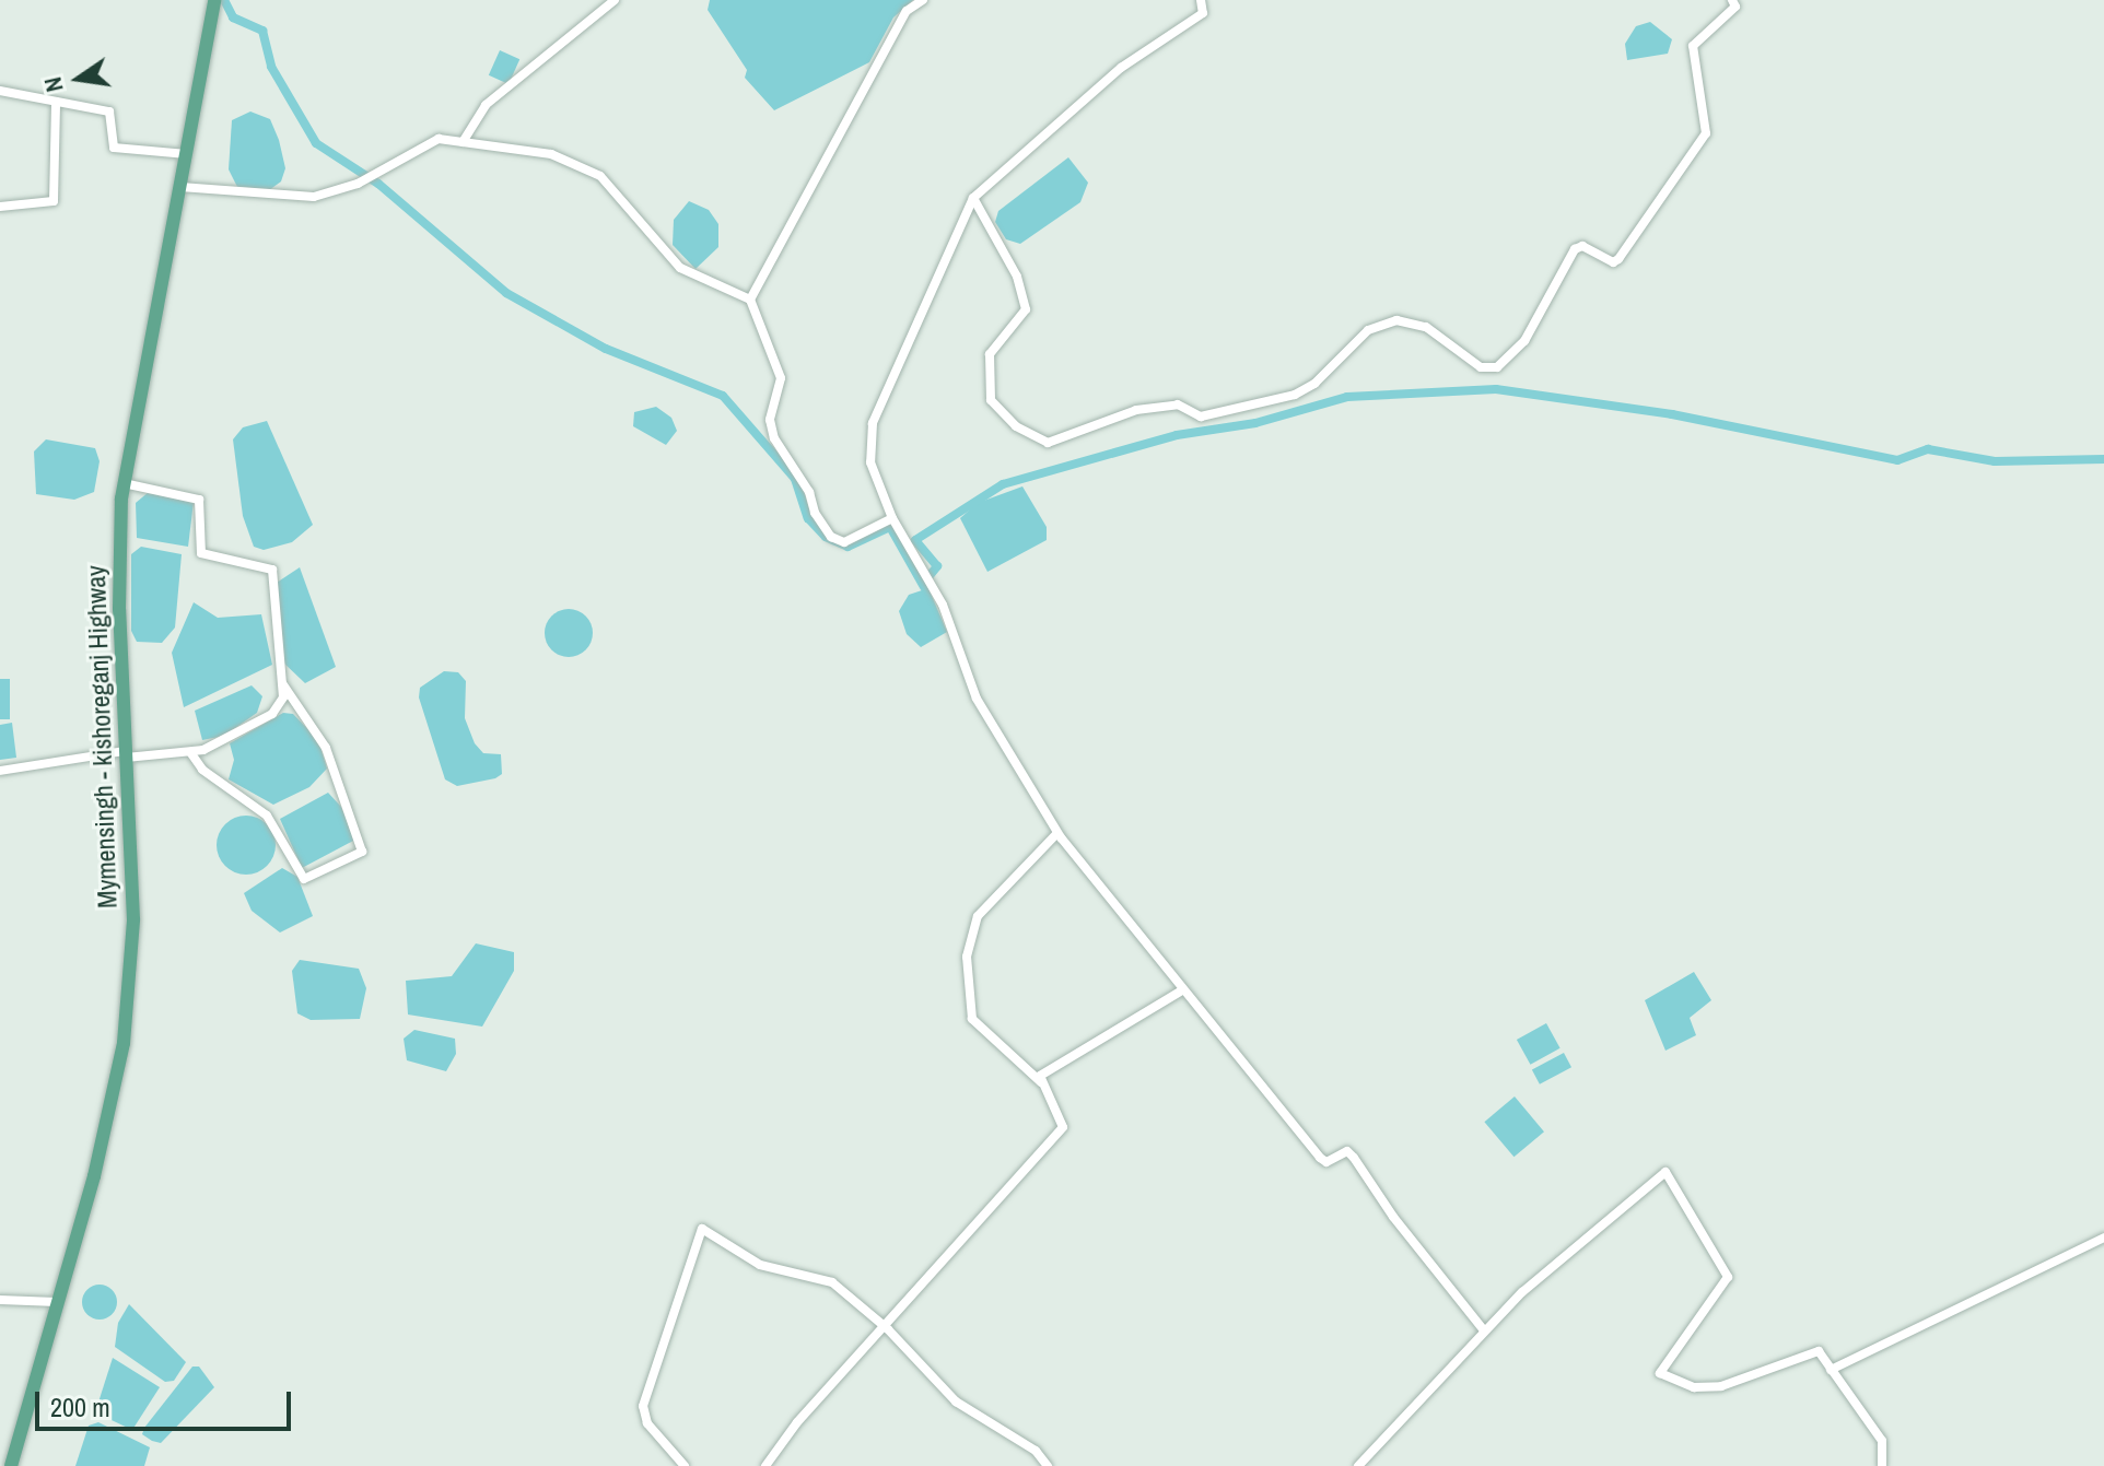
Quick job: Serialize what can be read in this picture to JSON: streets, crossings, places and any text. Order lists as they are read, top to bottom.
{
  "streets": {
    "main road": ["Mymensingh - kishoreganj Highway"]
  },
  "scale_bar": "200 m",
  "north": "left"
}
